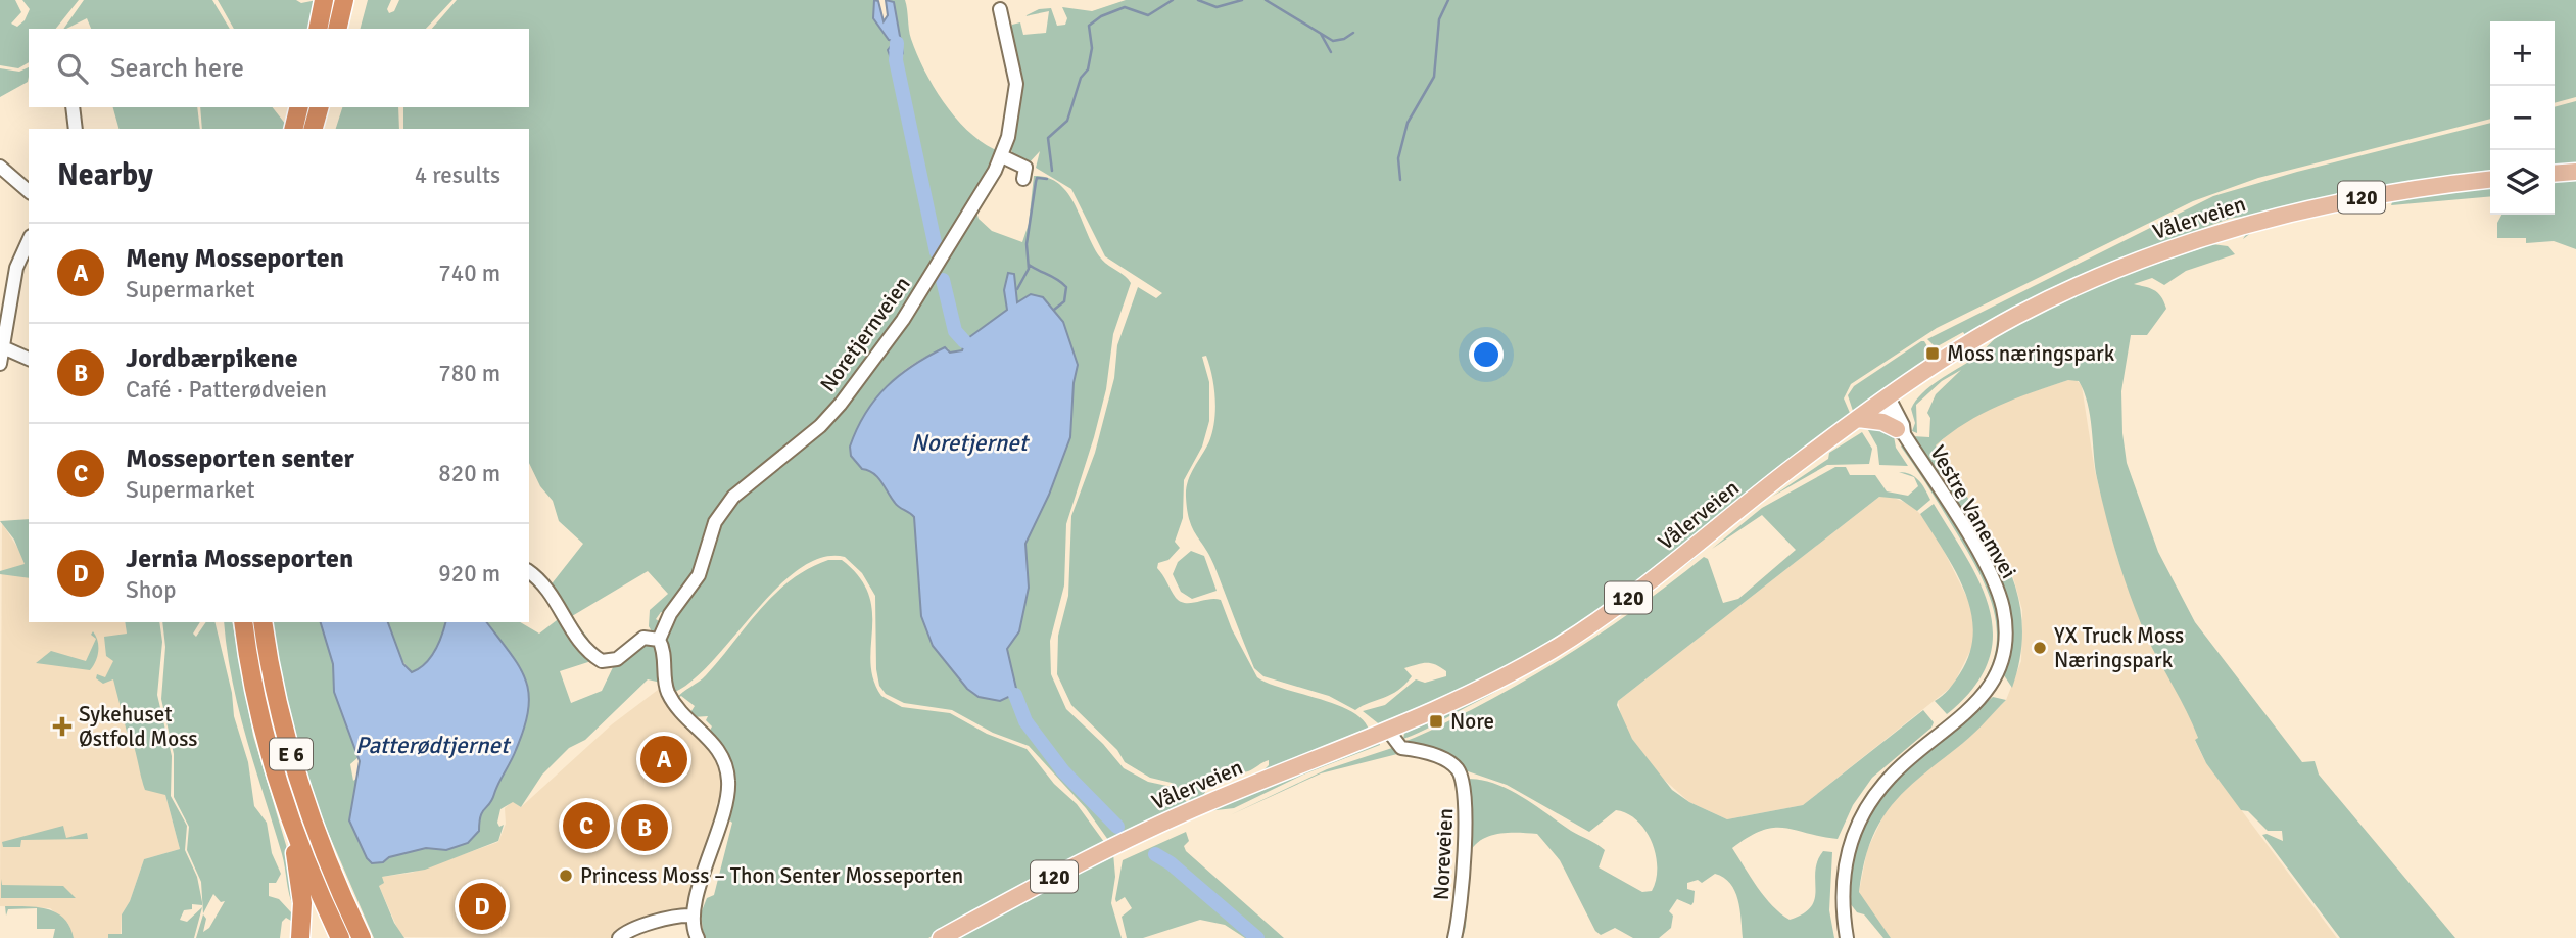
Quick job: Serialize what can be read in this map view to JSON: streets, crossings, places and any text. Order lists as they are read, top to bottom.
{
  "streets": {
    "highway": ["E 6"],
    "main road": ["120", "Vålerveien"],
    "street": ["Noretjernveien", "Vestre Vanemvei", "Noreveien"]
  },
  "crossings": [
    ["Vålerveien", "Vestre Vanemvei"],
    ["Vålerveien", "Noreveien"]
  ],
  "water": ["Noretjernet", "Patterødtjernet"],
  "places": {
    "transit": ["Moss næringspark", "Nore"],
    "other": ["YX Truck Moss Næringspark", "Princess Moss – Thon Senter Mosseporten"],
    "health": ["Sykehuset Østfold Moss"]
  },
  "page": {
    "map_buttons": ["+", "−"],
    "search": "Search here",
    "heading": ["Nearby", "4 results"],
    "list": [
      {
        "mark": "A",
        "name": "Meny Mosseporten",
        "note": "Supermarket",
        "value": "740 m"
      },
      {
        "mark": "B",
        "name": "Jordbærpikene",
        "note": "Café · Patterødveien",
        "value": "780 m"
      },
      {
        "mark": "C",
        "name": "Mosseporten senter",
        "note": "Supermarket",
        "value": "820 m"
      },
      {
        "mark": "D",
        "name": "Jernia Mosseporten",
        "note": "Shop",
        "value": "920 m"
      }
    ],
    "pins": [
      "A",
      "C",
      "B",
      "D"
    ]
  }
}
